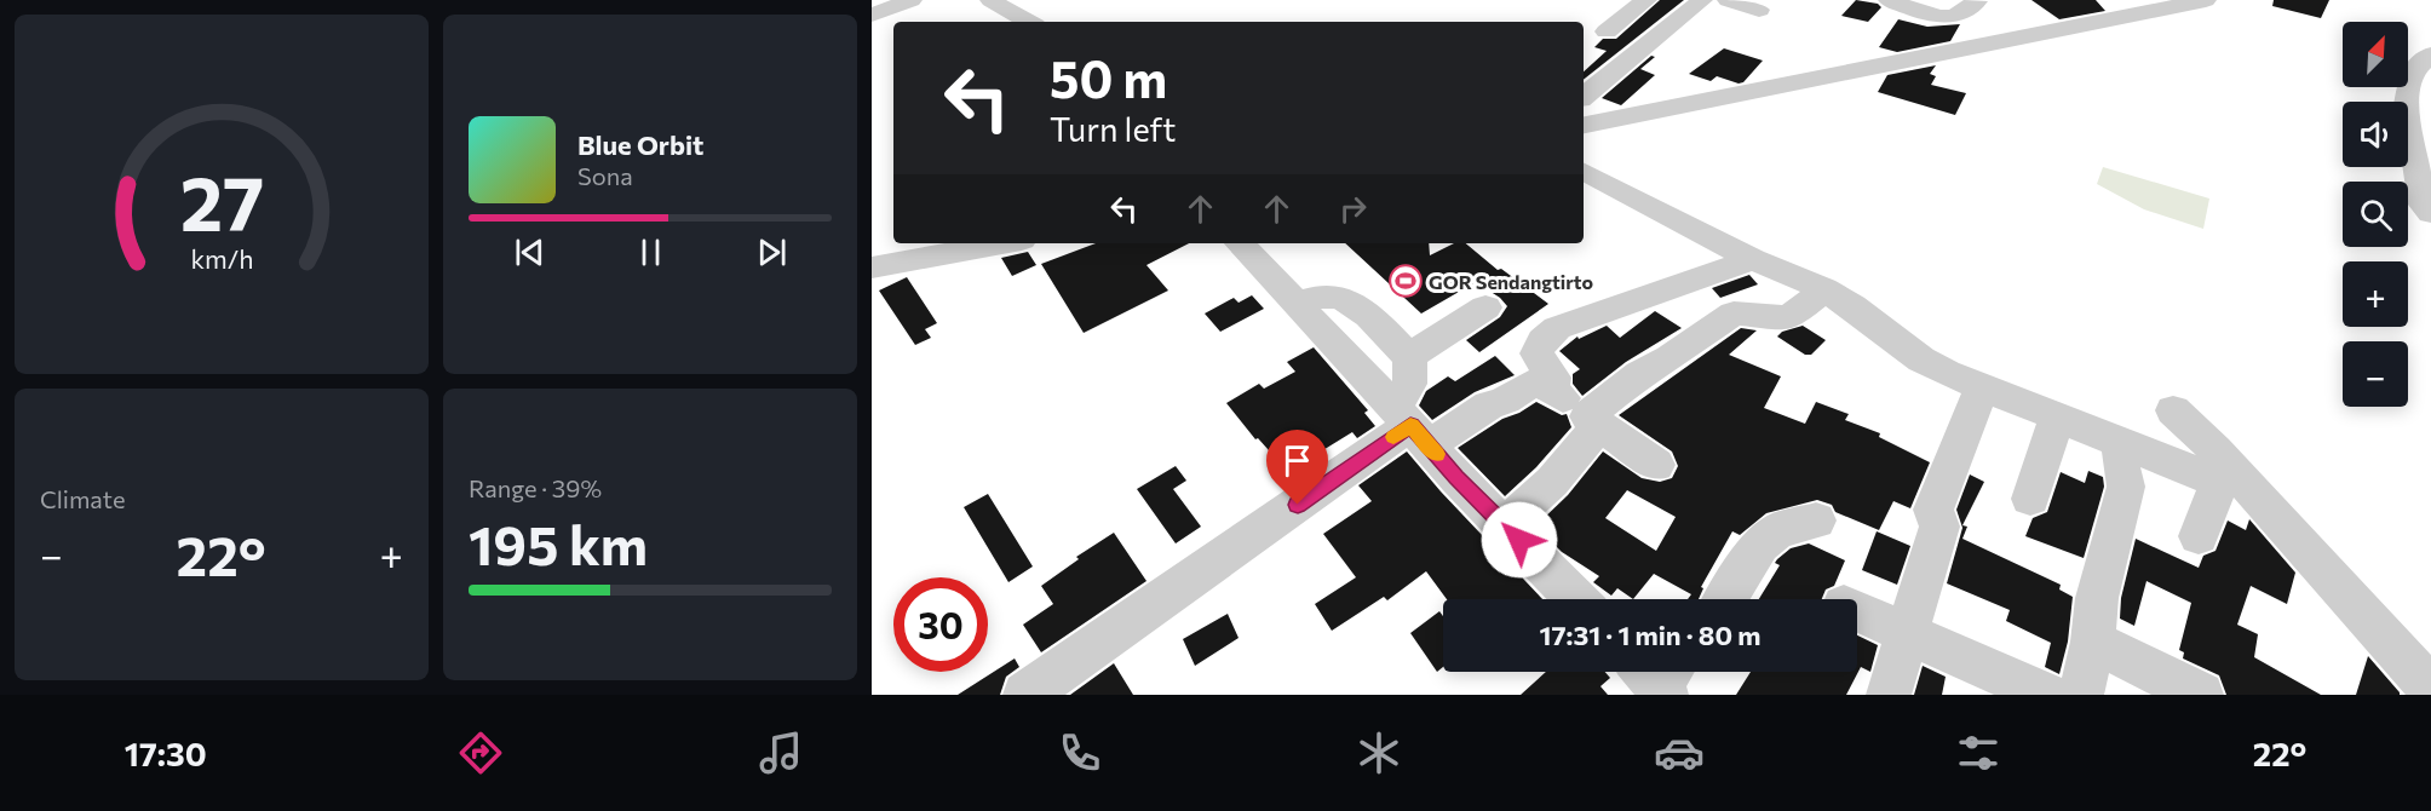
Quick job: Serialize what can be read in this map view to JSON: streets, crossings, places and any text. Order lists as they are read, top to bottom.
{
  "places": {
    "sports": ["GOR Sendangtirto"]
  },
  "north": "top right",
  "page": {
    "map_buttons": ["+", "−"],
    "turn": ["50 m", "Turn left"],
    "song": ["Blue Orbit", "Sona"],
    "tile": [
      "Climate",
      ["Range · 39%", "195 km"]
    ],
    "heat": ["−", "22°", "+"],
    "limit": "30",
    "trip": "17:31 · 1 min · 80 m",
    "tabs": ["17:30", "22°"],
    "gauge": ["27", "km/h"]
  }
}
